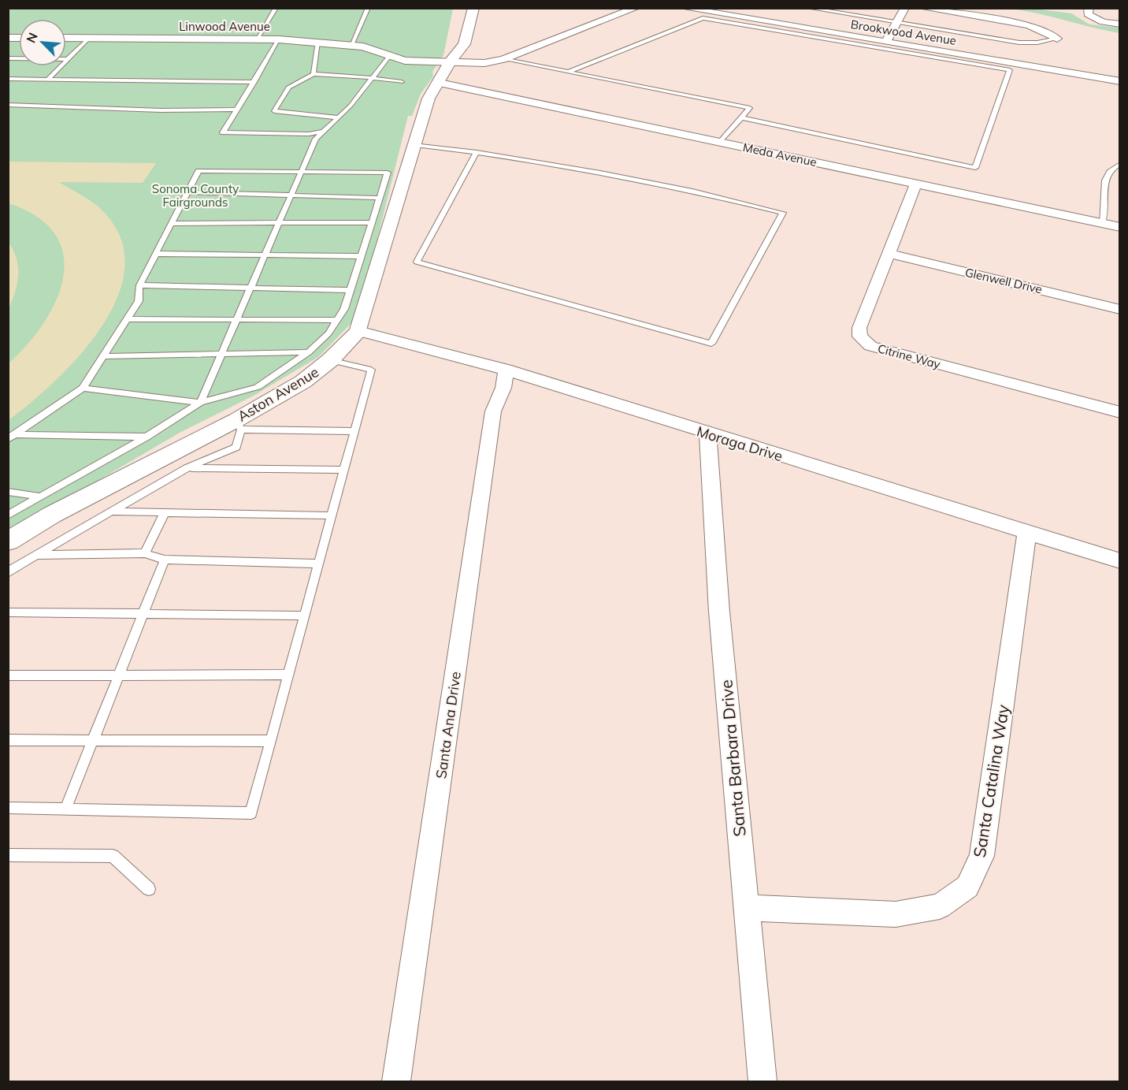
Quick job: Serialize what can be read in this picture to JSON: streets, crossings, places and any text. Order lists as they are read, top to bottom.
{
  "streets": {
    "street": [
      "Linwood Avenue",
      "Brookwood Avenue",
      "Meda Avenue",
      "Glenwell Drive",
      "Citrine Way",
      "Aston Avenue",
      "Moraga Drive",
      "Santa Ana Drive",
      "Santa Barbara Drive",
      "Santa Catalina Way"
    ]
  },
  "crossings": [
    ["Linwood Avenue", "Aston Avenue"],
    ["Meda Avenue", "Citrine Way"],
    ["Meda Avenue", "Aston Avenue"],
    ["Glenwell Drive", "Citrine Way"],
    ["Aston Avenue", "Moraga Drive"],
    ["Moraga Drive", "Santa Ana Drive"],
    ["Moraga Drive", "Santa Barbara Drive"],
    ["Moraga Drive", "Santa Catalina Way"],
    ["Santa Barbara Drive", "Santa Catalina Way"]
  ],
  "parks": ["Sonoma County Fairgrounds"],
  "north": "top left"
}
